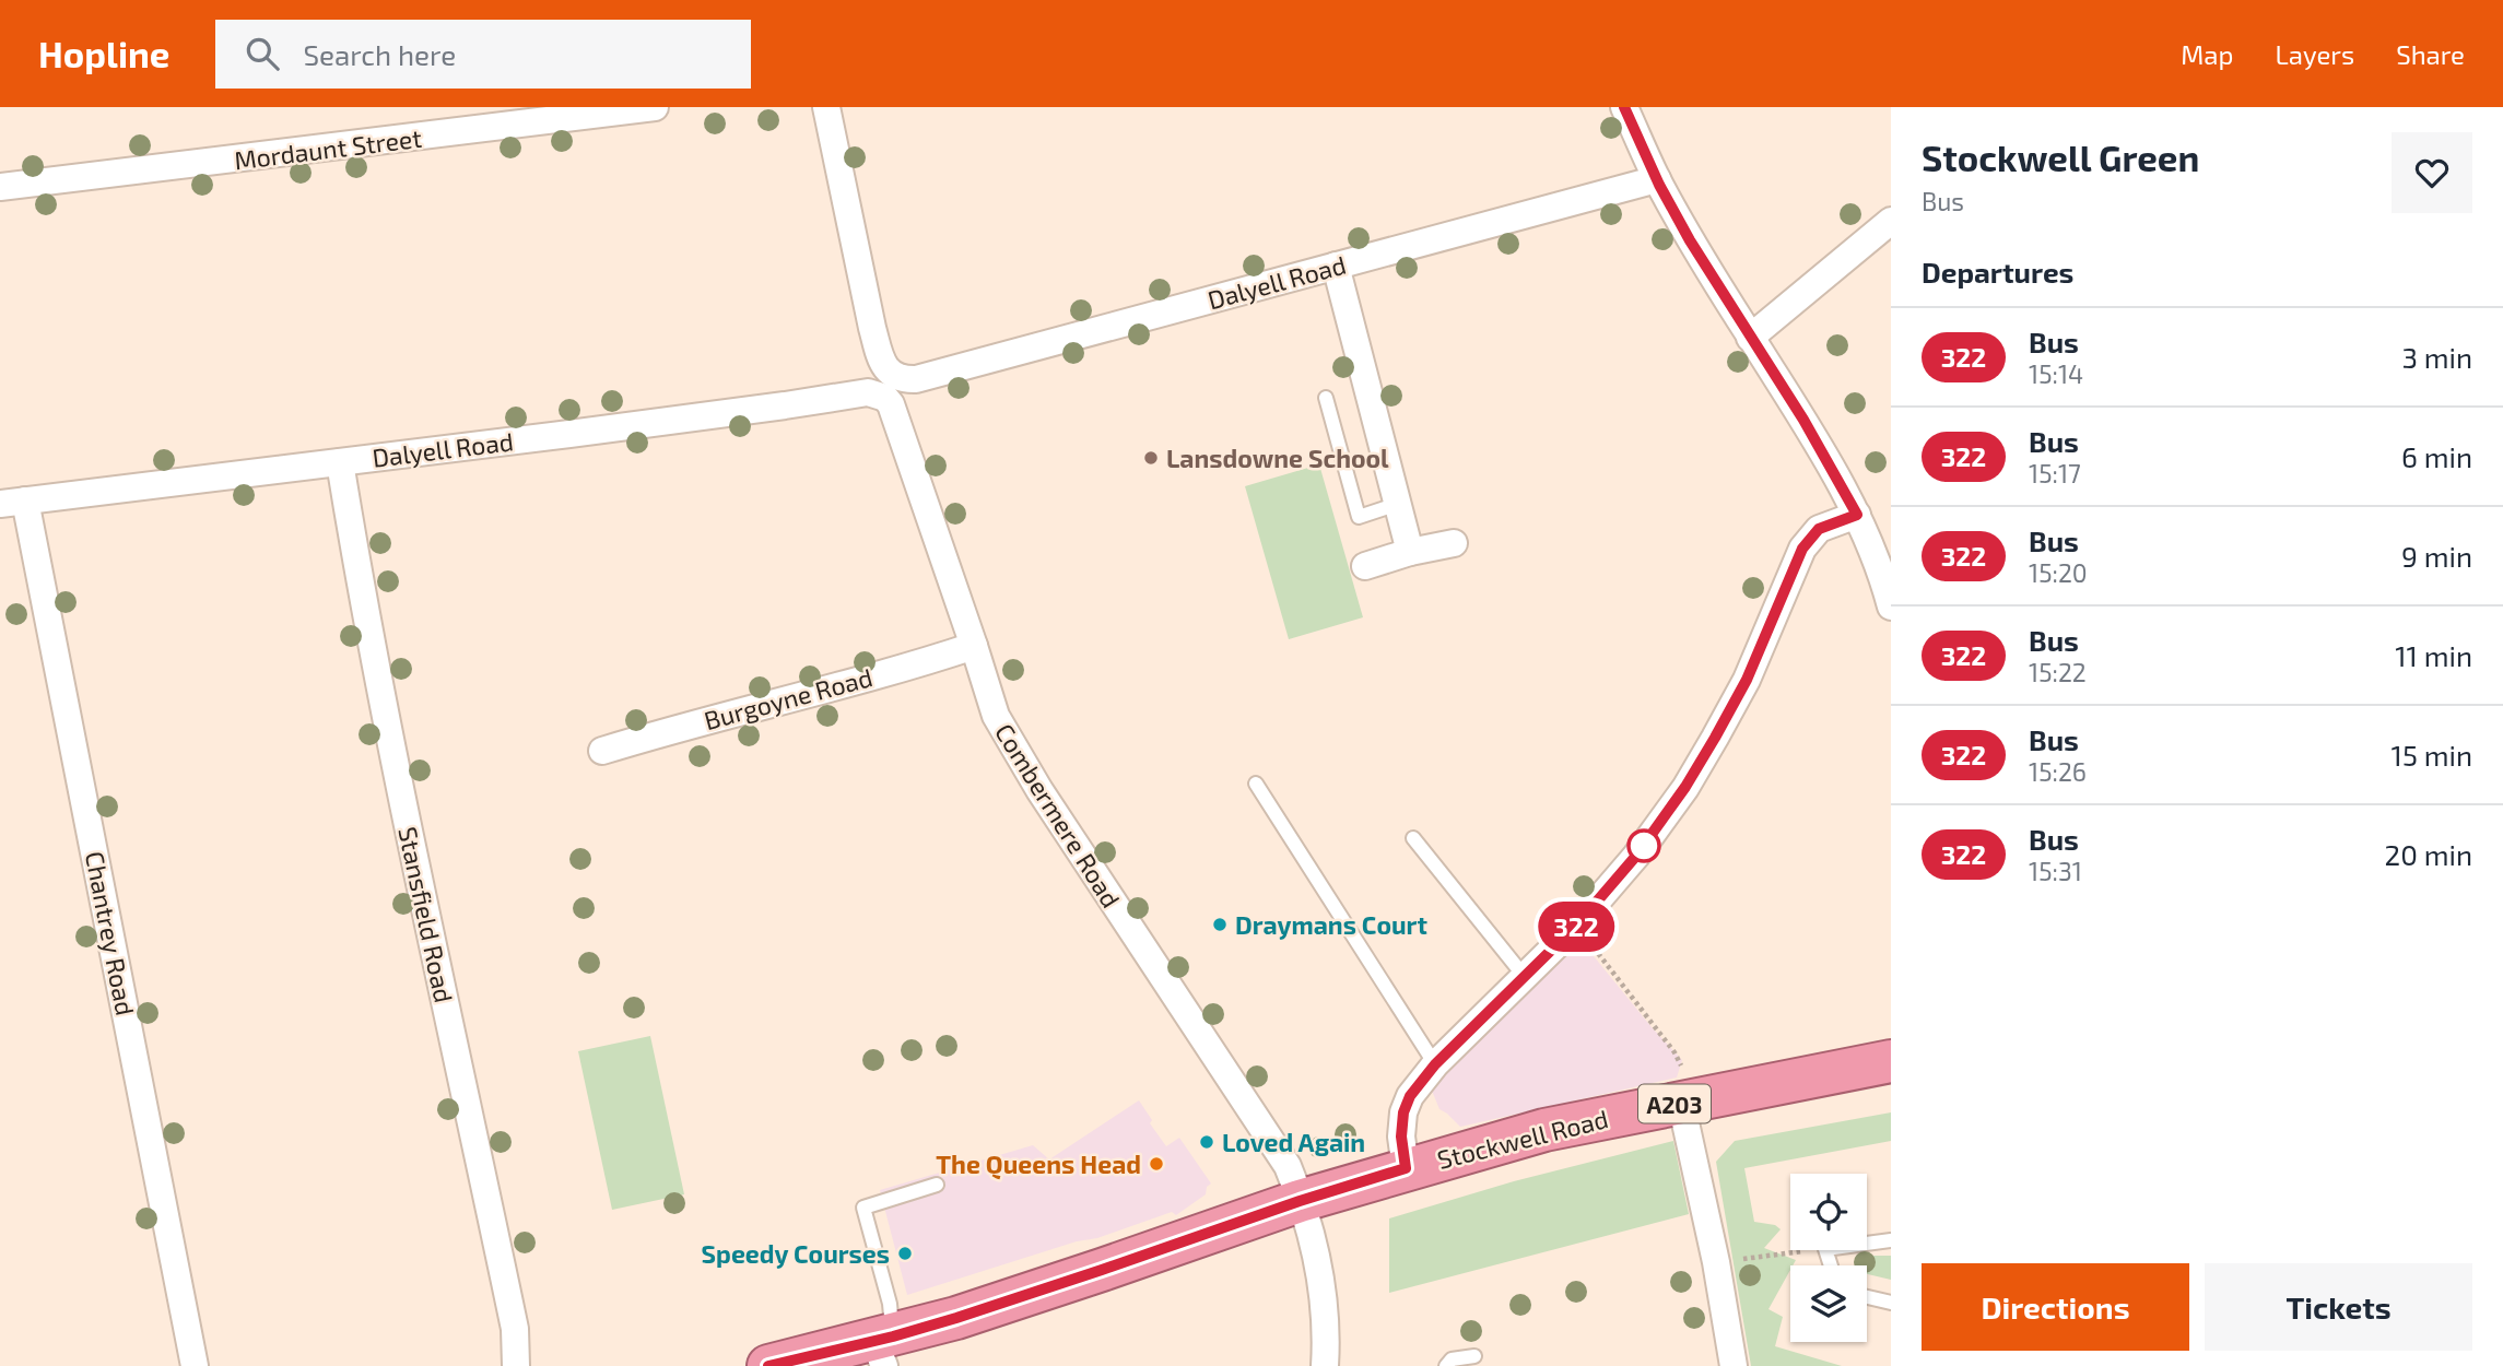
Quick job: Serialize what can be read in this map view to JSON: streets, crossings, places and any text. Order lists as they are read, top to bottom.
{
  "streets": {
    "highway": ["A203", "Stockwell Road"],
    "street": [
      "Mordaunt Street",
      "Dalyell Road",
      "Burgoyne Road",
      "Combermere Road",
      "Stansfield Road",
      "Chantrey Road"
    ]
  },
  "crossings": [
    ["Dalyell Road", "Combermere Road"],
    ["Dalyell Road", "Stansfield Road"],
    ["Dalyell Road", "Chantrey Road"],
    ["Burgoyne Road", "Combermere Road"],
    ["Combermere Road", "Stockwell Road"]
  ],
  "places": [
    "Lansdowne School",
    "Draymans Court",
    "Loved Again",
    "The Queens Head",
    "Speedy Courses"
  ],
  "lines": ["bus line 322"],
  "page": {
    "header": "Hopline",
    "search": "Search here",
    "nav": ["Map", "Layers", "Share"],
    "on_map": "322",
    "heading": [
      ["Stockwell Green", "Bus"],
      "Departures"
    ],
    "list": [
      {
        "mark": "322",
        "name": "Bus",
        "note": "15:14",
        "value": "3 min"
      },
      {
        "mark": "322",
        "name": "Bus",
        "note": "15:17",
        "value": "6 min"
      },
      {
        "mark": "322",
        "name": "Bus",
        "note": "15:20",
        "value": "9 min"
      },
      {
        "mark": "322",
        "name": "Bus",
        "note": "15:22",
        "value": "11 min"
      },
      {
        "mark": "322",
        "name": "Bus",
        "note": "15:26",
        "value": "15 min"
      },
      {
        "mark": "322",
        "name": "Bus",
        "note": "15:31",
        "value": "20 min"
      }
    ],
    "buttons": ["Directions", "Tickets"]
  }
}
